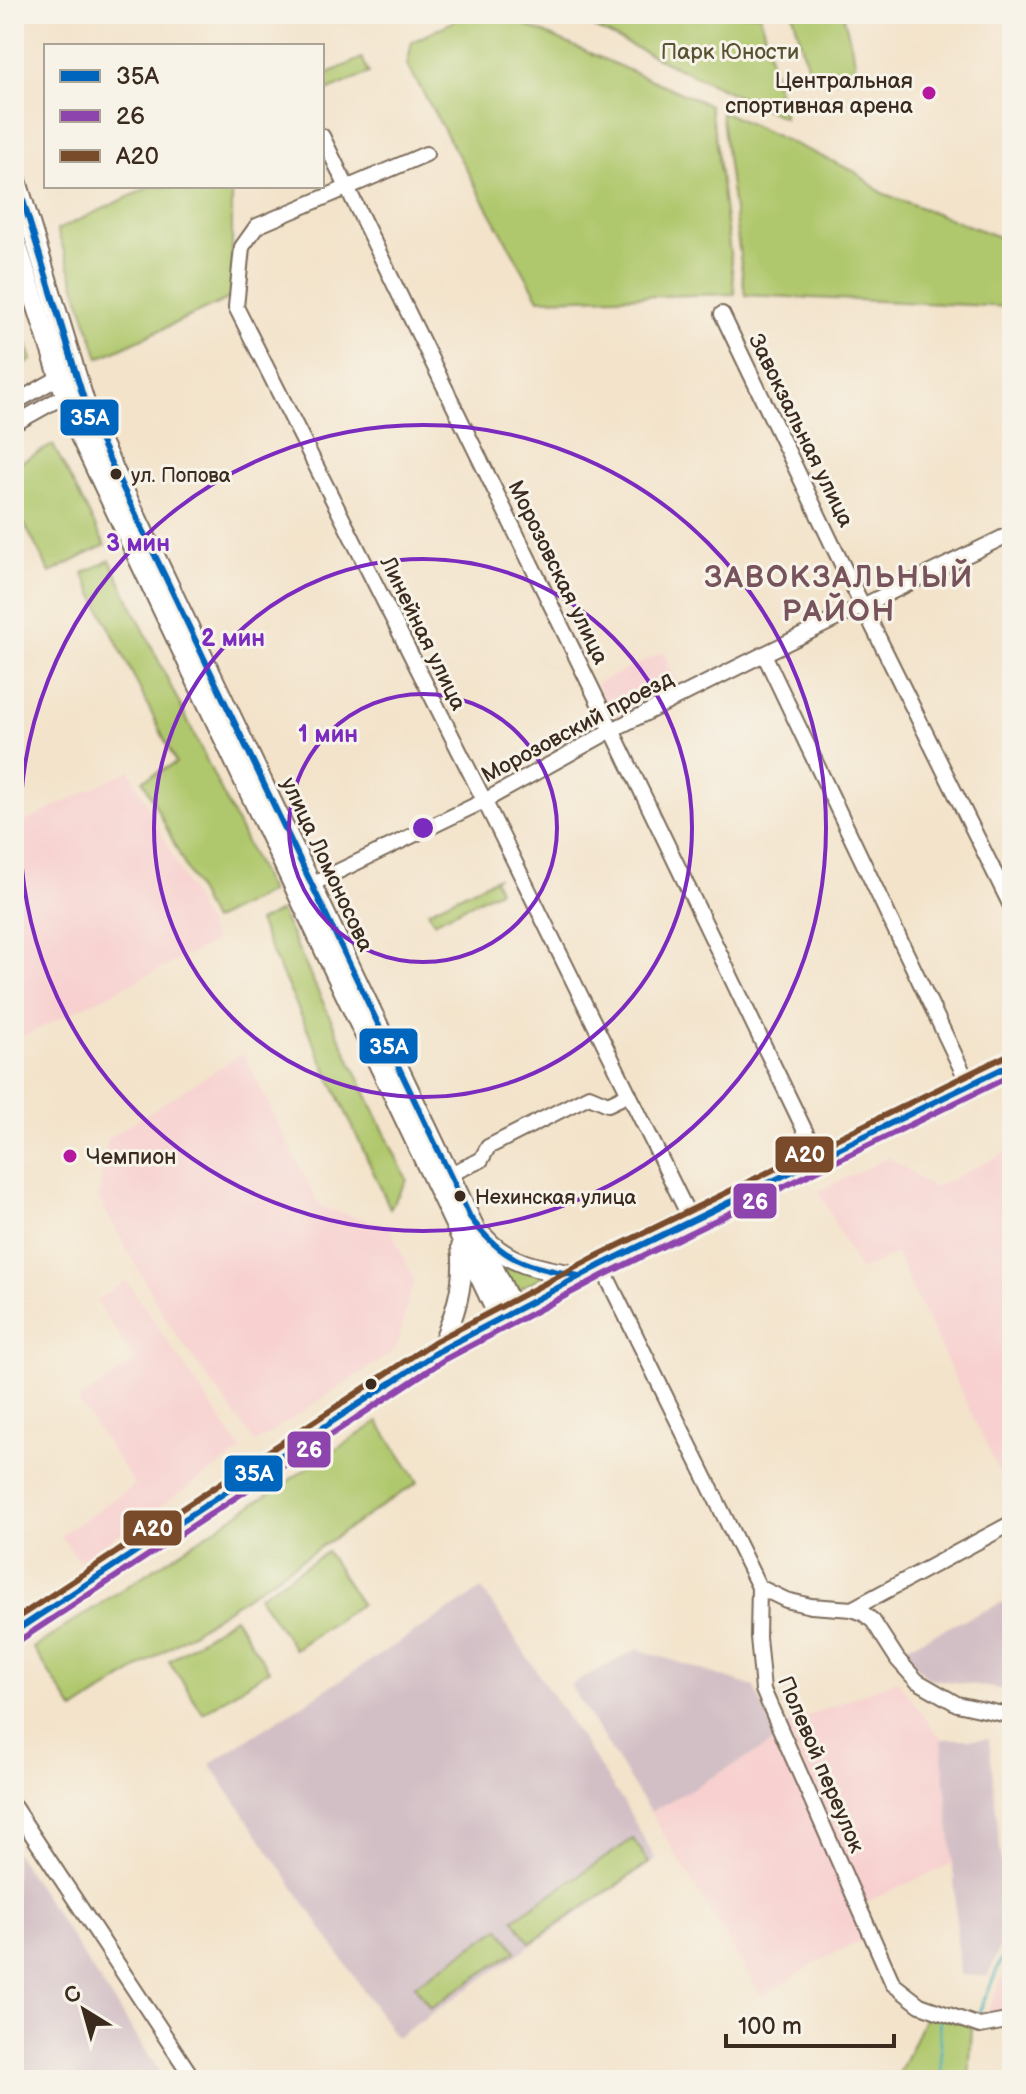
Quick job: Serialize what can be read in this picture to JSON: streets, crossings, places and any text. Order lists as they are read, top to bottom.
{
  "streets": {
    "main road": ["улица Ломоносова"],
    "street": [
      "Завокзальная улица",
      "Морозовская улица",
      "Линейная улица",
      "Морозовский проезд",
      "Полевой переулок"
    ]
  },
  "crossings": [
    ["Завокзальная улица", "Морозовский проезд"],
    ["Морозовская улица", "Линейная улица"],
    ["Морозовская улица", "Морозовский проезд"],
    ["Линейная улица", "Морозовский проезд"],
    ["Морозовский проезд", "улица Ломоносова"]
  ],
  "districts": ["ЗАВОКЗАЛЬНЫЙ РАЙОН"],
  "parks": ["Парк Юности"],
  "places": [
    "Центральная спортивная арена",
    "ул. Попова",
    "Чемпион",
    "Нехинская улица"
  ],
  "lines": ["transit line 35А", "transit line А20", "transit line 26"],
  "legend": ["35А", "26", "А20"],
  "scale_bar": "100 m",
  "north": "top left",
  "rings": ["3 мин", "2 мин", "1 мин"]
}
